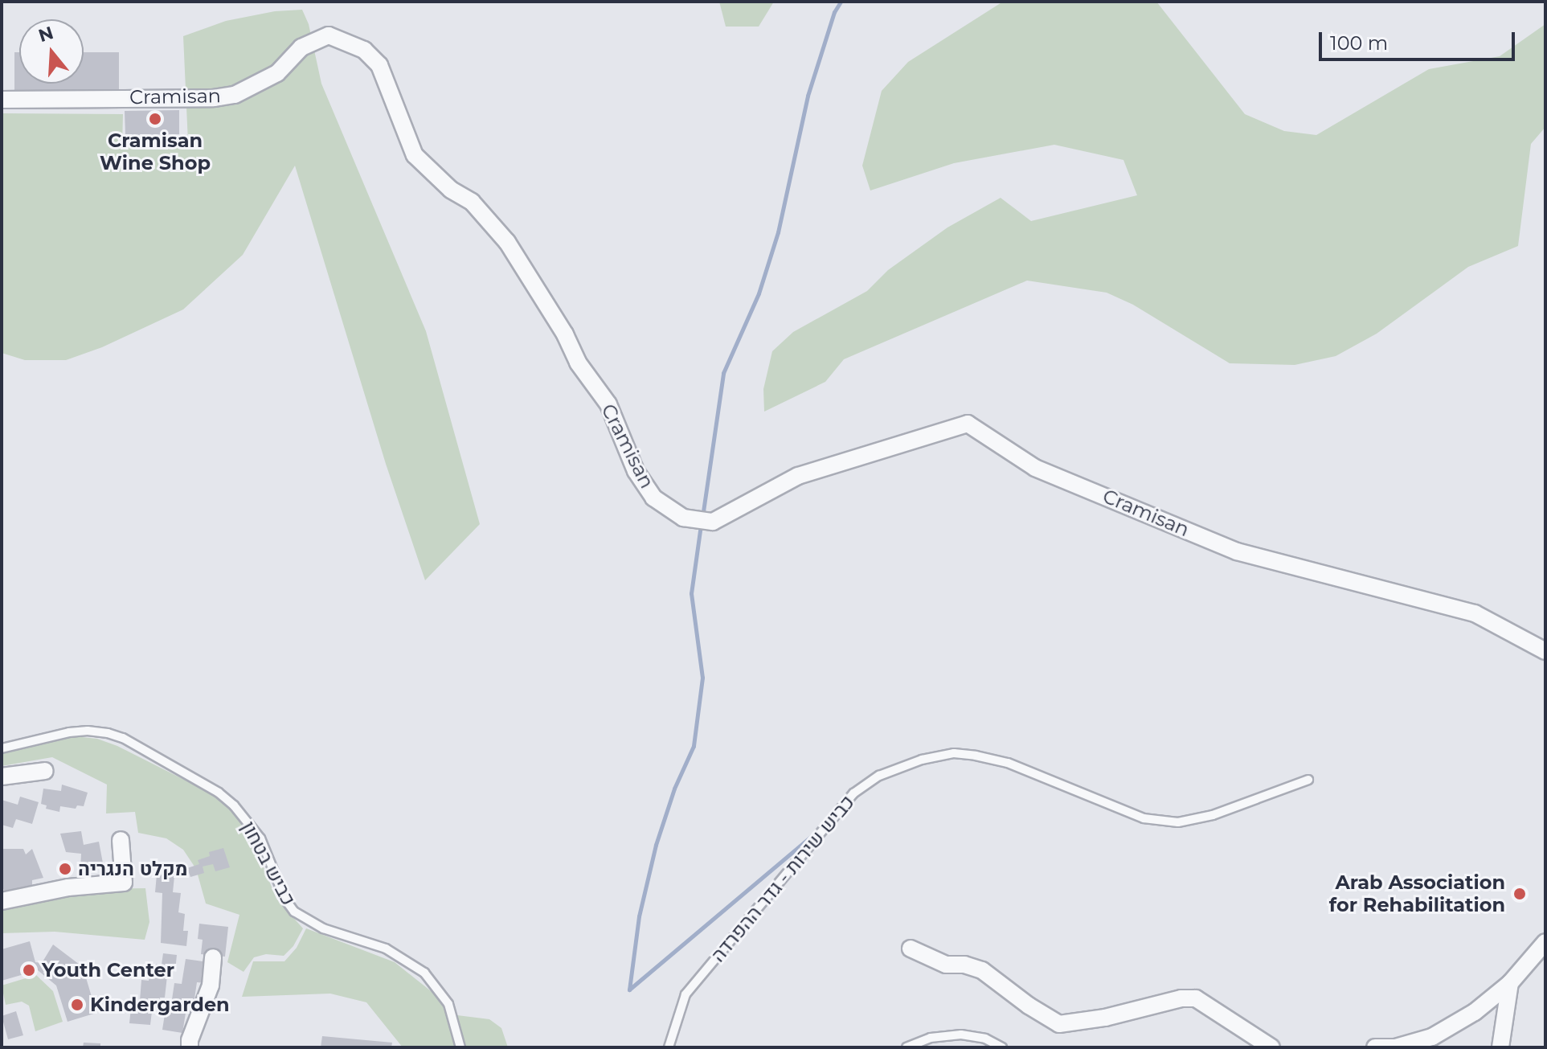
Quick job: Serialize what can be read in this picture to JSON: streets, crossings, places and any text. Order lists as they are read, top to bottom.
{
  "streets": {
    "street": ["Cramisan"],
    "lane": ["כביש בטחון", "כביש שירות - גדר ההפרדה"]
  },
  "places": [
    "Cramisan Wine Shop",
    "מקלט הנגריה",
    "Arab Association for Rehabilitation",
    "Youth Center",
    "Kindergarden"
  ],
  "scale_bar": "100 m",
  "north": "top"
}
